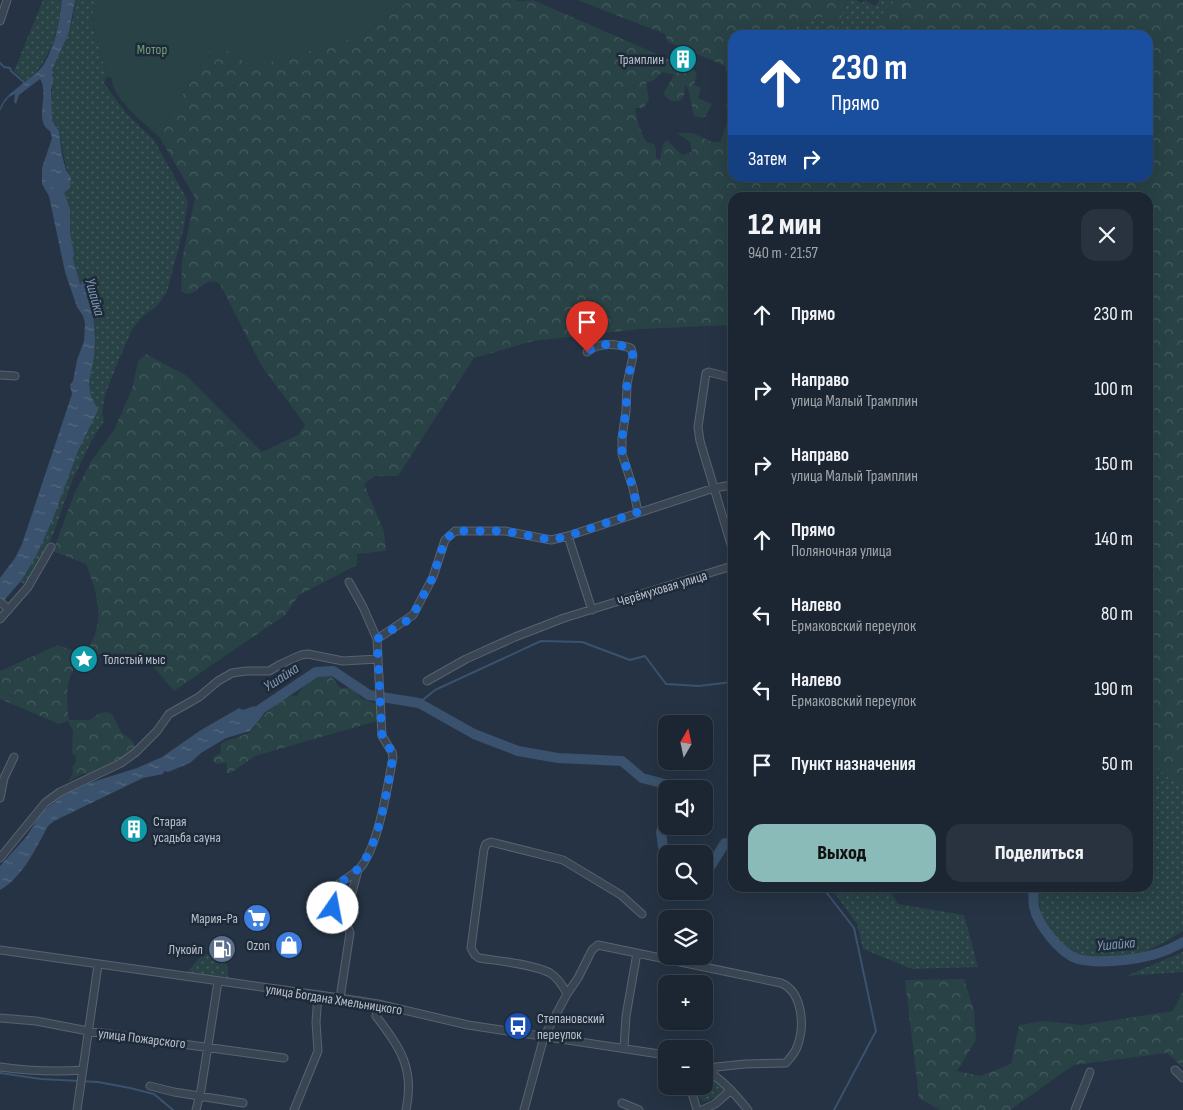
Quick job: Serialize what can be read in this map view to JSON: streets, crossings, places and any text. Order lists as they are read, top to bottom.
{
  "streets": {
    "street": ["Черёмуховая улица", "улица Богдана Хмельницкого", "улица Пожарского"]
  },
  "water": ["Ушайка"],
  "parks": ["Мотор"],
  "places": {
    "building": ["Трамплин", "Старая усадьба сауна"],
    "place": ["Толстый мыс"],
    "supermarket": ["Мария-Ра"],
    "shop": ["Ozon"],
    "fuel station": ["Лукойл"],
    "bus stop": ["Степановский переулок"]
  },
  "north": "top",
  "page": {
    "turn": ["230 m", "Прямо"],
    "then": "Затем",
    "heading": ["12 мин", "940 m · 21:57"],
    "list": [
      {
        "name": "Прямо",
        "value": "230 m"
      },
      {
        "name": "Направо",
        "note": "улица Малый Трамплин",
        "value": "100 m"
      },
      {
        "name": "Направо",
        "note": "улица Малый Трамплин",
        "value": "150 m"
      },
      {
        "name": "Прямо",
        "note": "Поляночная улица",
        "value": "140 m"
      },
      {
        "name": "Налево",
        "note": "Ермаковский переулок",
        "value": "80 m"
      },
      {
        "name": "Налево",
        "note": "Ермаковский переулок",
        "value": "190 m"
      },
      {
        "name": "Пункт назначения",
        "value": "50 m"
      }
    ],
    "map_buttons": ["+", "−"],
    "buttons": ["Выход", "Поделиться"]
  }
}
